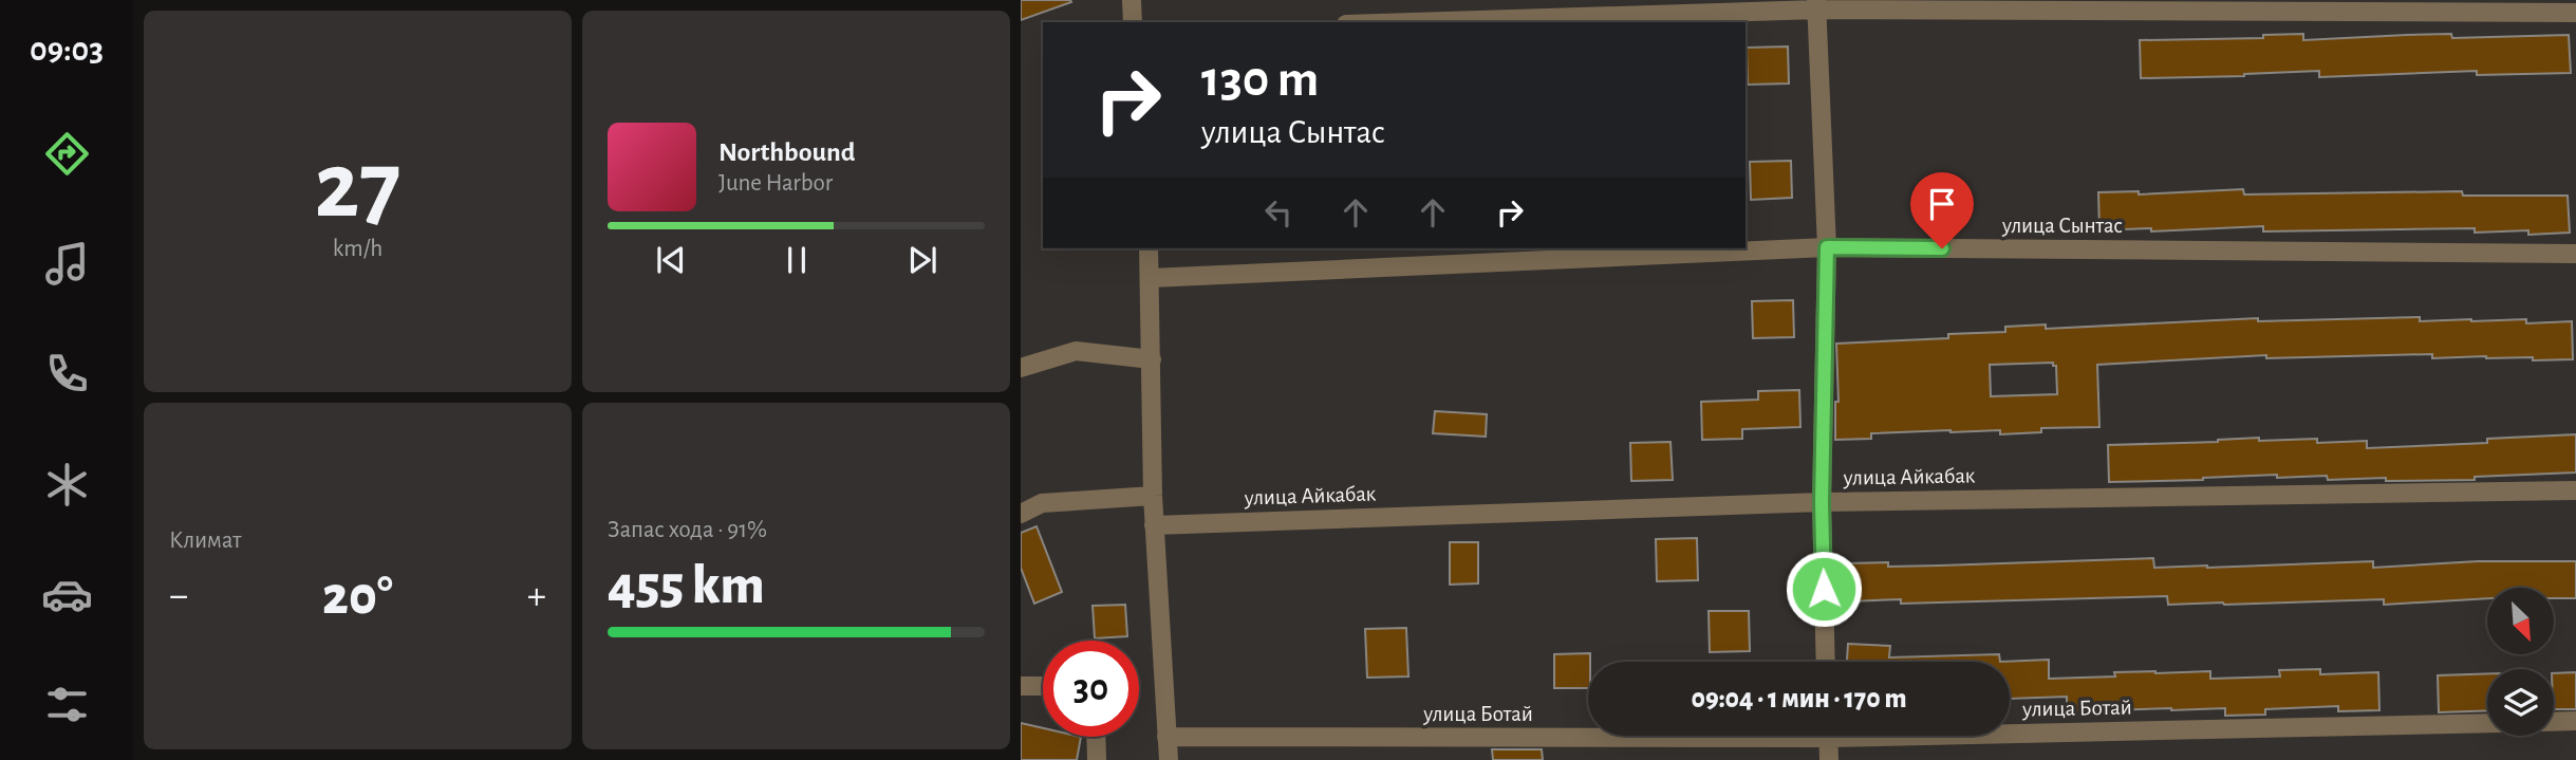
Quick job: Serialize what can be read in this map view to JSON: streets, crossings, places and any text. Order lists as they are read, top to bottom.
{
  "streets": {
    "street": ["улица Сынтас", "улица Айкабак", "улица Ботай"]
  },
  "north": "bottom right",
  "page": {
    "tabs": "09:03",
    "tile": [
      ["27", "km/h"],
      "Климат",
      ["Запас хода · 91%", "455 km"]
    ],
    "turn": ["130 m", "улица Сынтас"],
    "song": ["Northbound", "June Harbor"],
    "heat": ["−", "20°", "+"],
    "limit": "30",
    "trip": "09:04 · 1 мин · 170 m"
  }
}
